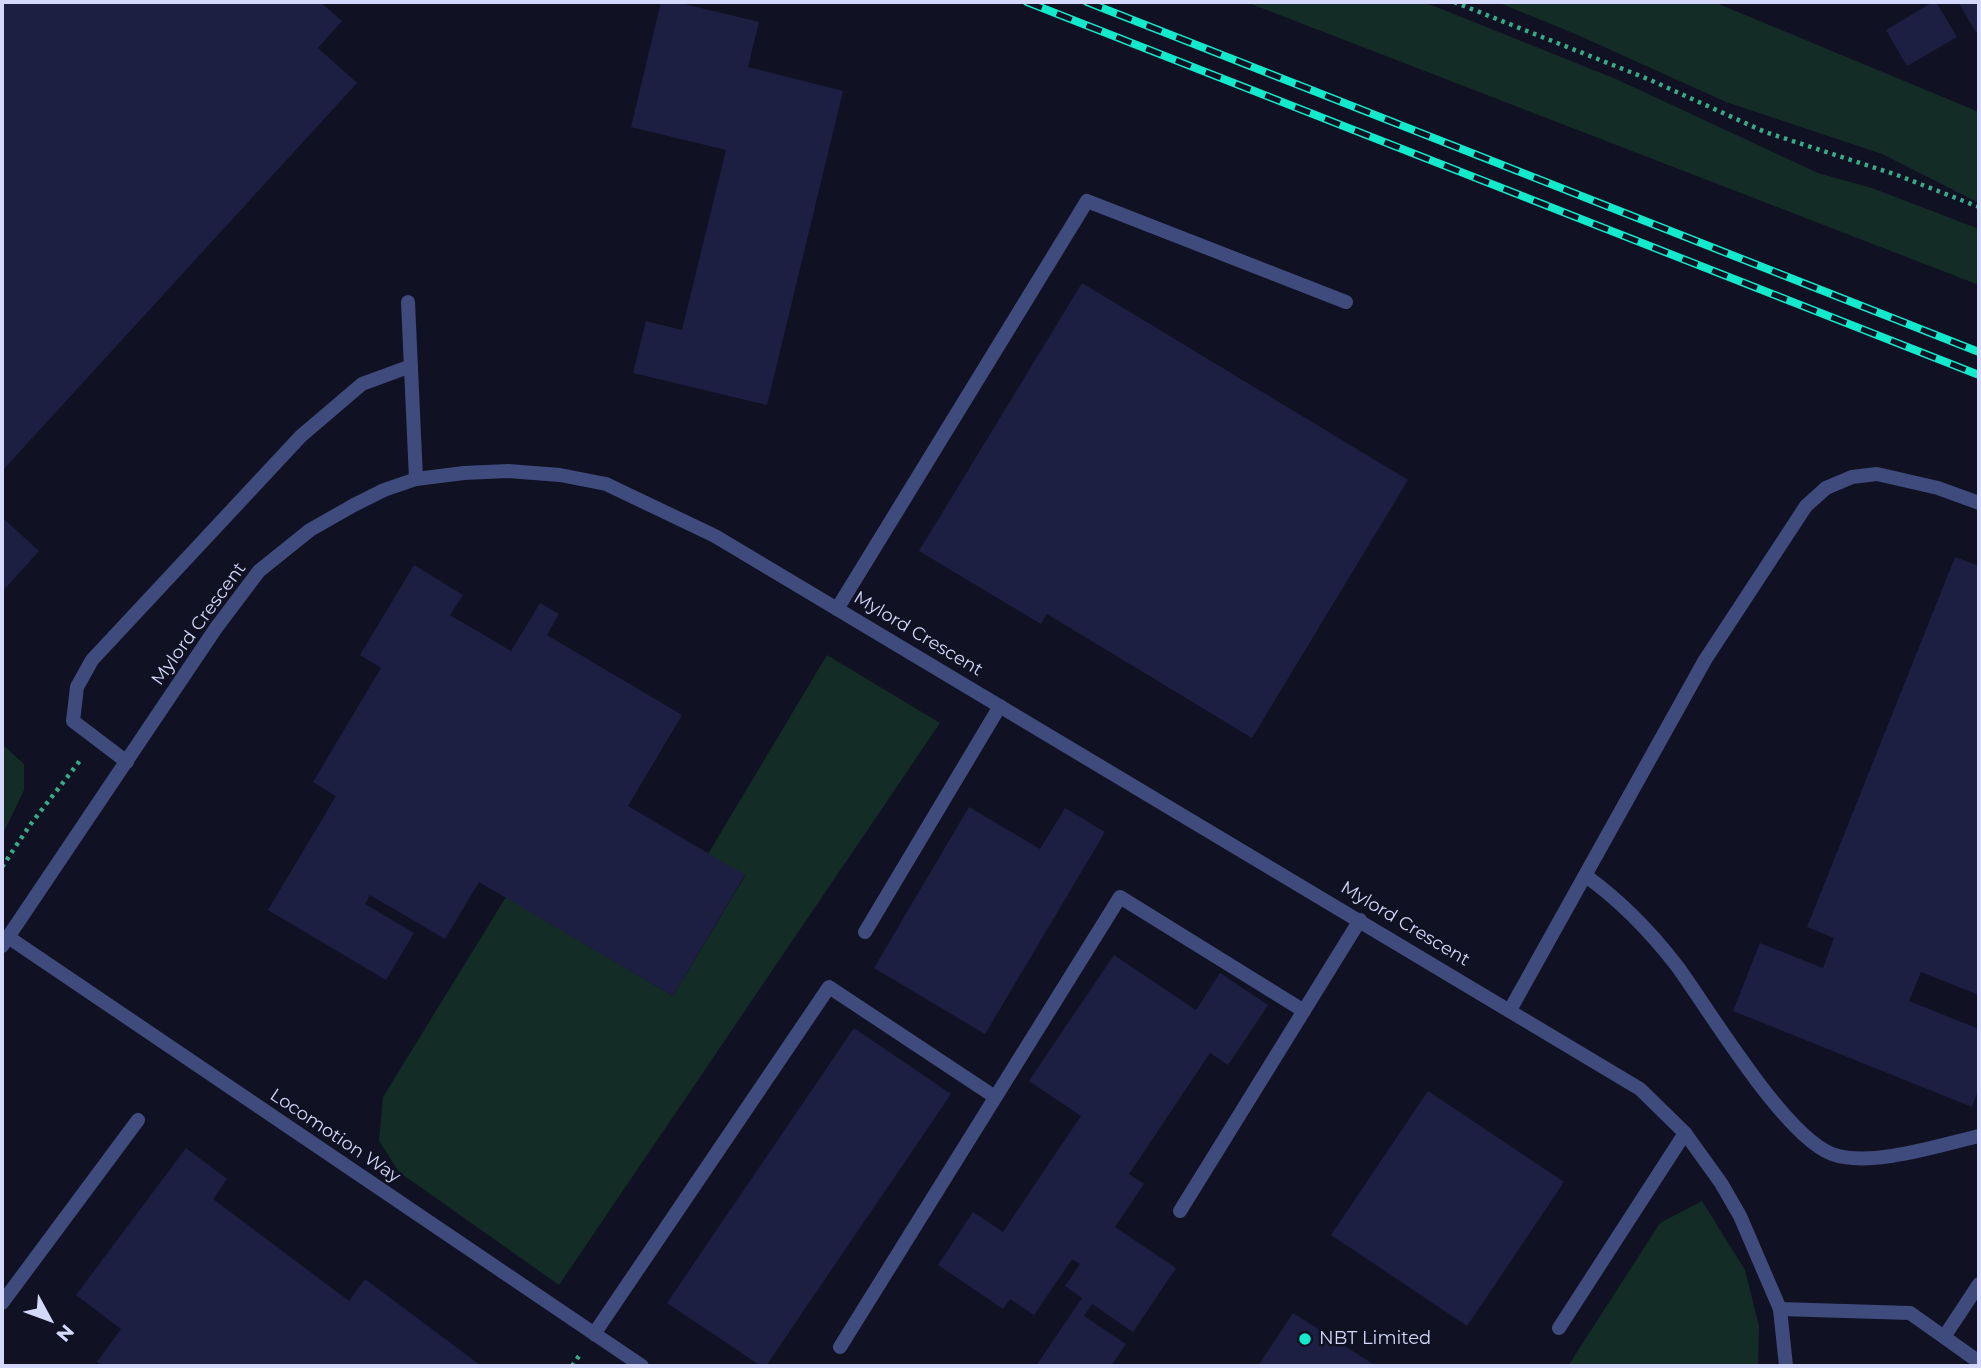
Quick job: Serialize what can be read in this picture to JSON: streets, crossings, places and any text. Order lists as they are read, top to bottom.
{
  "streets": {
    "street": ["Mylord Crescent", "Locomotion Way"]
  },
  "crossings": [
    ["Mylord Crescent", "Locomotion Way"]
  ],
  "places": ["NBT Limited"],
  "north": "bottom right"
}
